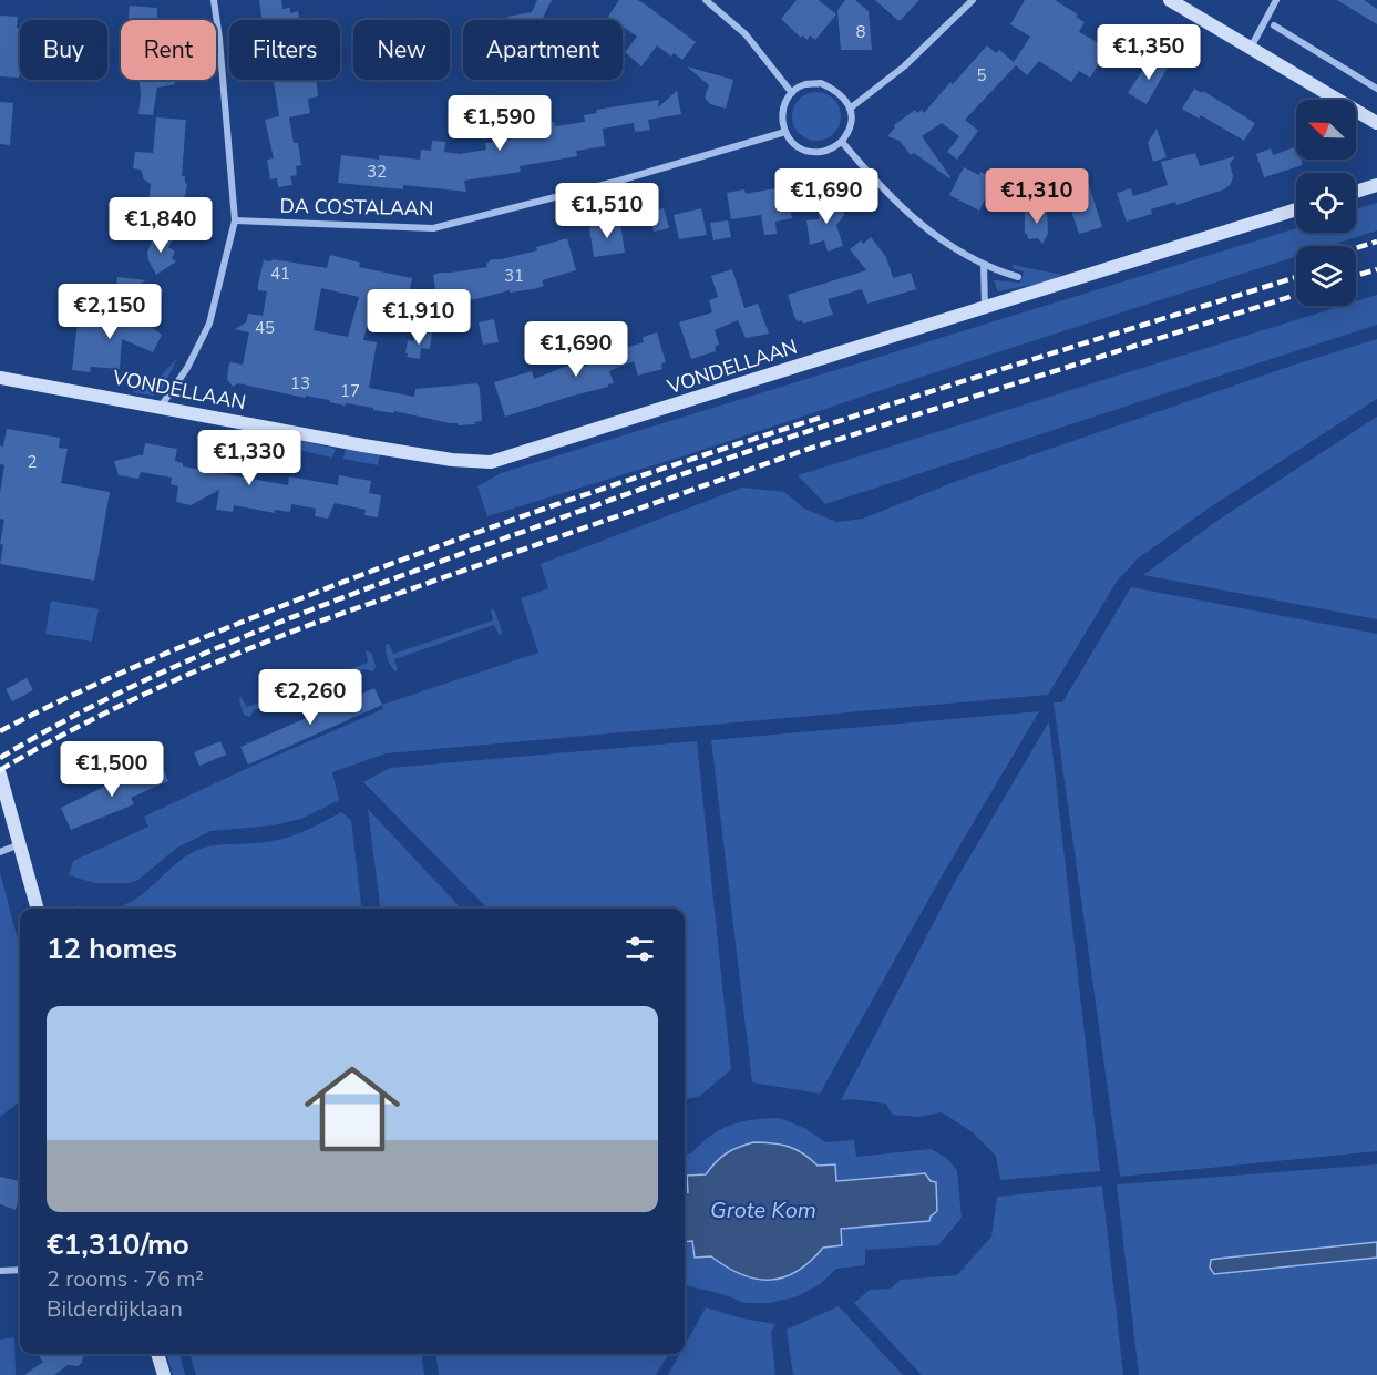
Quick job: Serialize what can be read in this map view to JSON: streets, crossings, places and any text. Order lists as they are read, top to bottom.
{
  "streets": {
    "street": ["DA COSTALAAN", "VONDELLAAN"]
  },
  "water": ["Grote Kom"],
  "house_numbers": [
    "8",
    "5",
    "32",
    "41",
    "31",
    "45",
    "13",
    "17",
    "2"
  ],
  "north": "top left",
  "page": {
    "chip": [
      "Buy",
      "Rent",
      "Filters",
      "New",
      "Apartment"
    ],
    "price": [
      "€1,350",
      "€1,590",
      "€1,690",
      "€1,310",
      "€1,510",
      "€1,840",
      "€2,150",
      "€1,910",
      "€1,690",
      "€1,330",
      "€2,260",
      "€1,500"
    ],
    "heading": "12 homes",
    "list": [
      {
        "name": "€1,310/mo",
        "note": "2 rooms · 76 m² · Bilderdijklaan"
      }
    ]
  }
}
